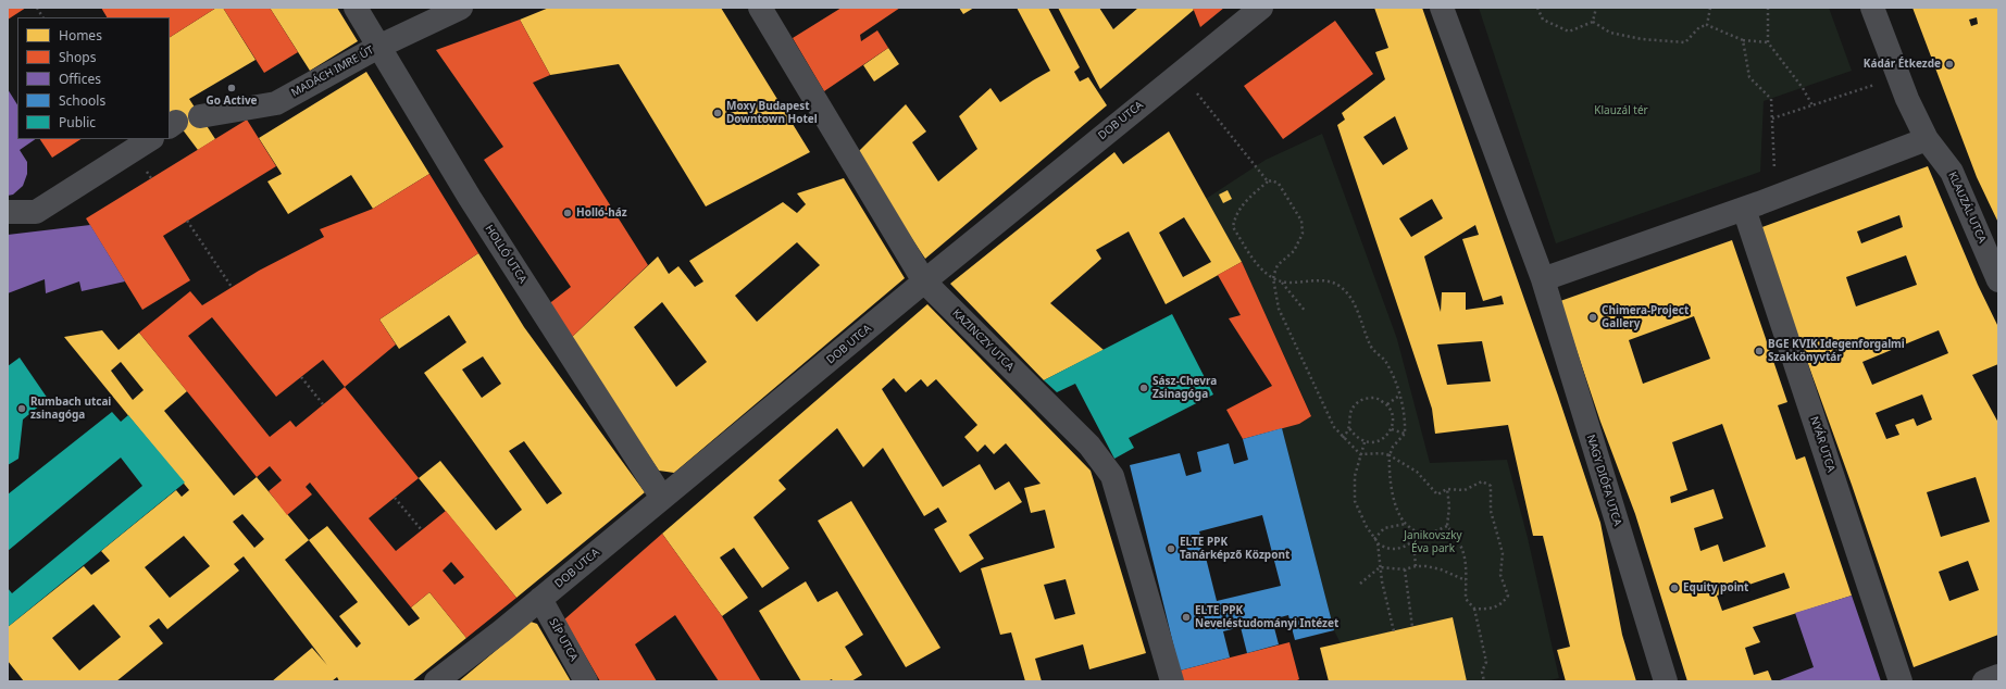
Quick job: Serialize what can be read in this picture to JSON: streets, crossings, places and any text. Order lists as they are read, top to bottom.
{
  "streets": {
    "street": [
      "MADÁCH IMRE ÚT",
      "DOB UTCA",
      "KLAUZÁL UTCA",
      "HOLLÓ UTCA",
      "KAZINCZY UTCA",
      "NYÁR UTCA",
      "NAGY DIÓFA UTCA",
      "SÍP UTCA"
    ]
  },
  "crossings": [
    ["MADÁCH IMRE ÚT", "HOLLÓ UTCA"],
    ["DOB UTCA", "HOLLÓ UTCA"],
    ["DOB UTCA", "KAZINCZY UTCA"],
    ["DOB UTCA", "SÍP UTCA"]
  ],
  "parks": ["Klauzál tér", "Janikovszky Éva park"],
  "places": [
    "Kádár Étkezde",
    "Go Active",
    "Moxy Budapest Downtown Hotel",
    "Holló-ház",
    "Chimera-Project Gallery",
    "BGE KVIK Idegenforgalmi Szakkönyvtár",
    "Sász-Chevra Zsinagóga",
    "Rumbach utcai zsinagóga",
    "ELTE PPK Tanárképző Központ",
    "Equity point",
    "ELTE PPK Neveléstudományi Intézet"
  ],
  "legend": [
    "Homes",
    "Shops",
    "Offices",
    "Schools",
    "Public"
  ]
}
